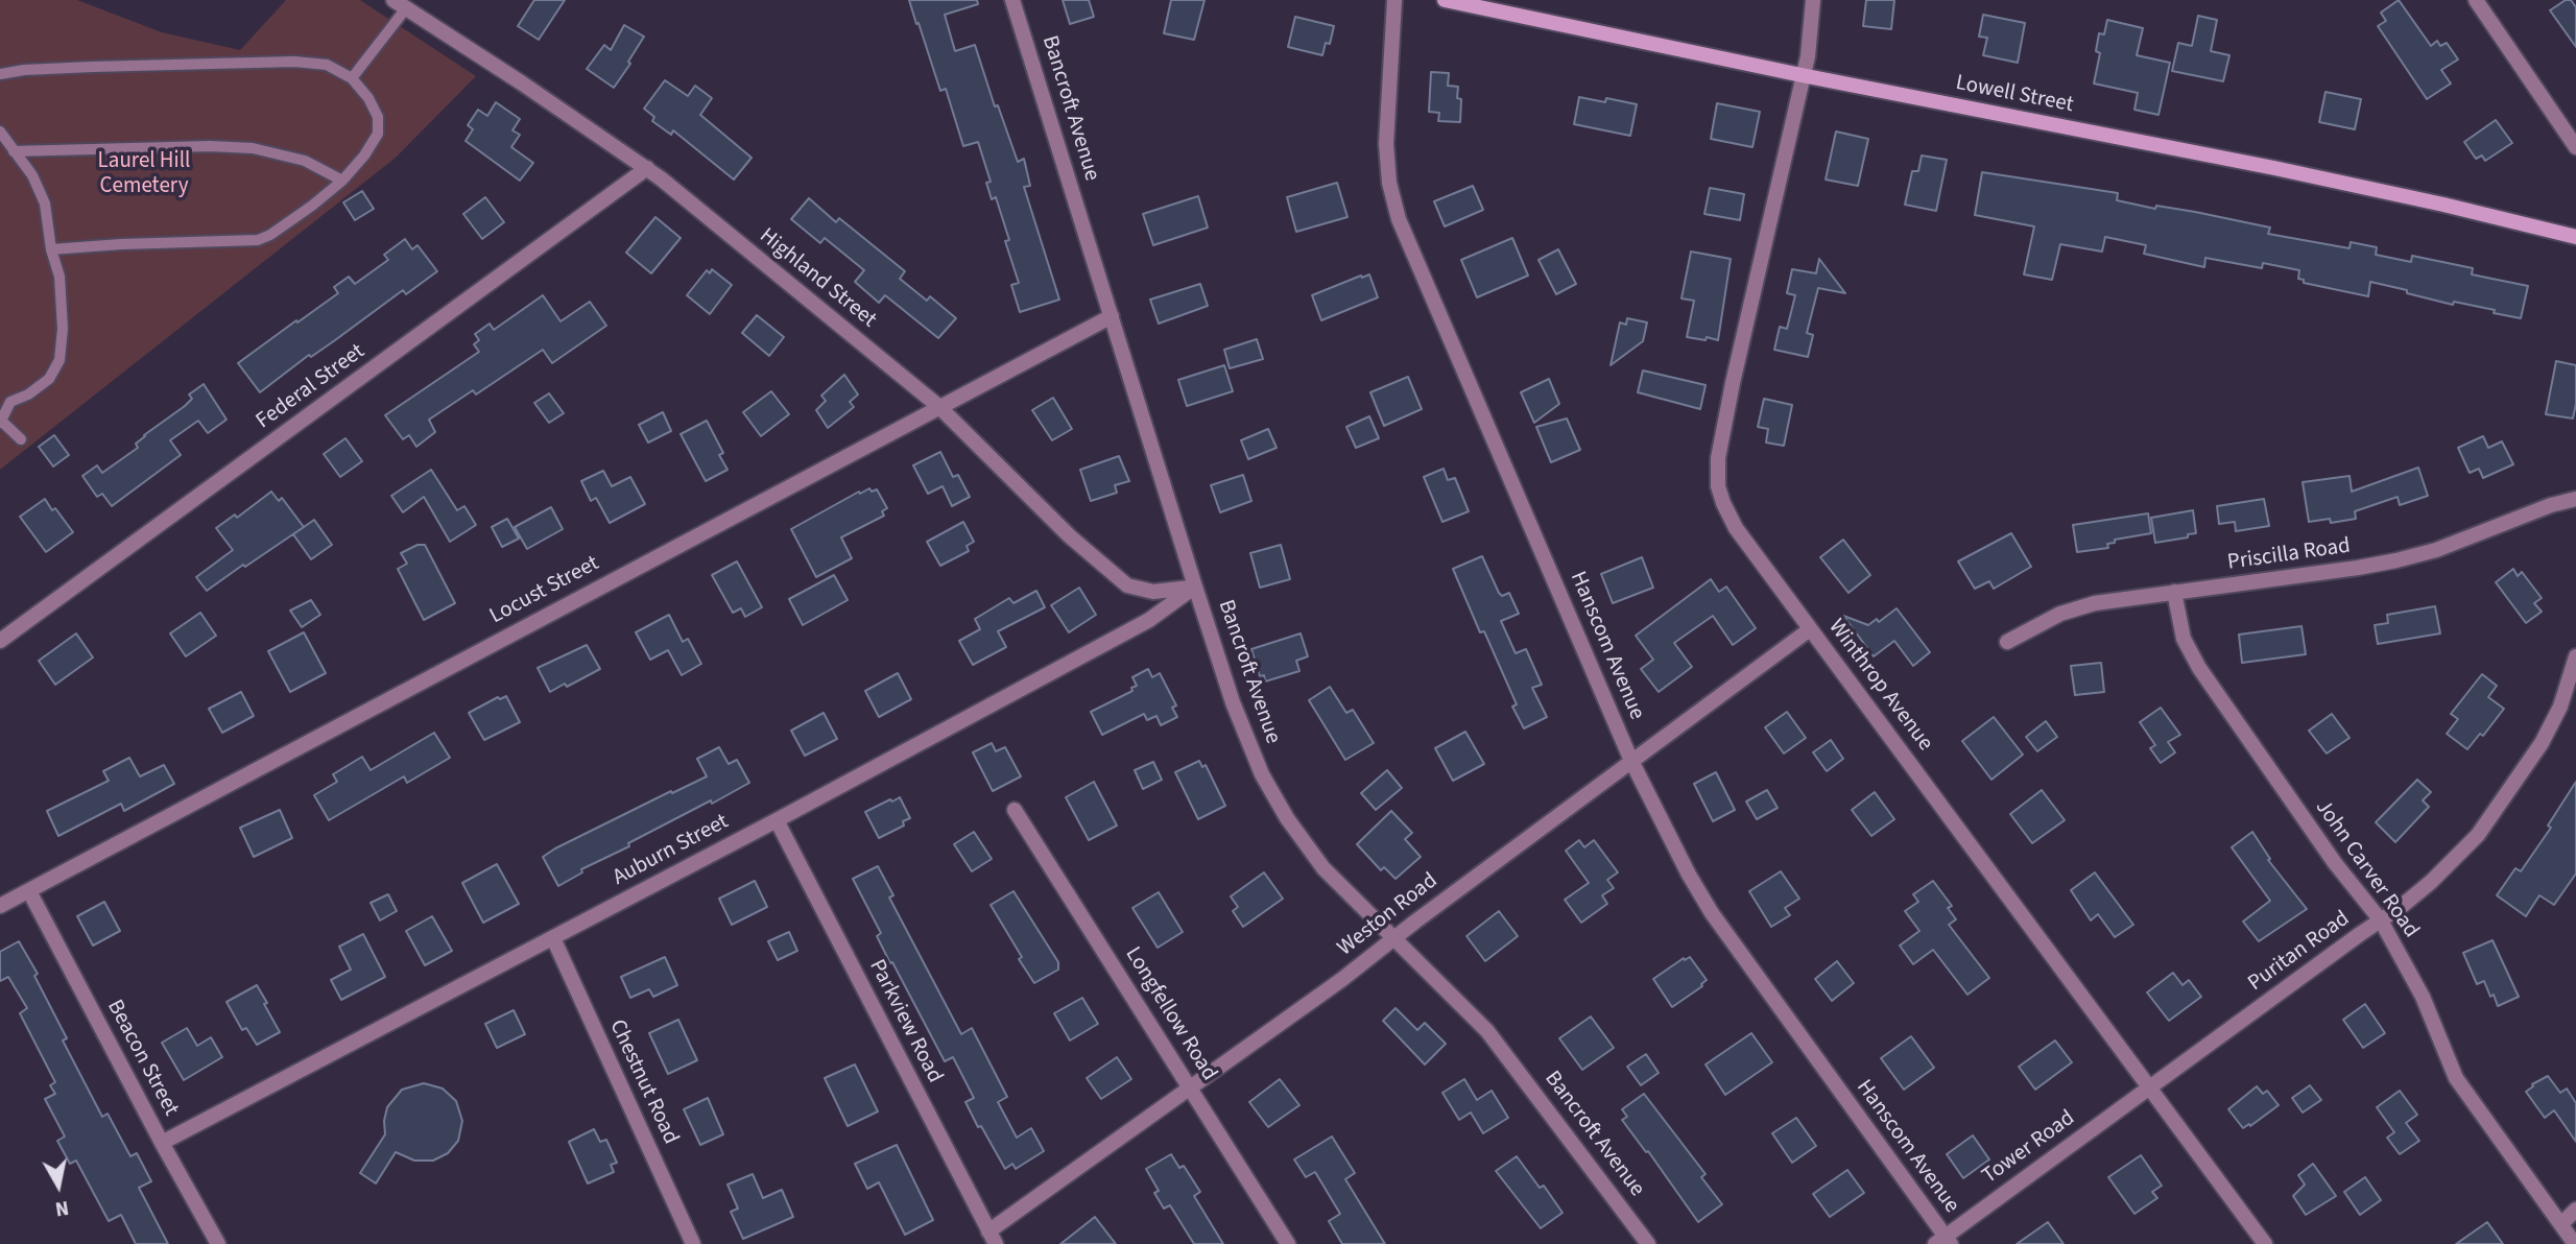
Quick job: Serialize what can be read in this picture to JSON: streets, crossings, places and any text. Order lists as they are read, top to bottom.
{
  "streets": {
    "main road": ["Lowell Street"],
    "street": [
      "Bancroft Avenue",
      "Highland Street",
      "Federal Street",
      "Priscilla Road",
      "Locust Street",
      "Hanscom Avenue",
      "Winthrop Avenue",
      "Auburn Street",
      "John Carver Road",
      "Weston Road",
      "Puritan Road",
      "Longfellow Road",
      "Parkview Road",
      "Beacon Street",
      "Chestnut Road",
      "Tower Road"
    ]
  },
  "crossings": [
    ["Lowell Street", "Winthrop Avenue"],
    ["Bancroft Avenue", "Highland Street"],
    ["Bancroft Avenue", "Locust Street"],
    ["Bancroft Avenue", "Auburn Street"],
    ["Bancroft Avenue", "Weston Road"],
    ["Highland Street", "Federal Street"],
    ["Highland Street", "Locust Street"],
    ["Highland Street", "Auburn Street"],
    ["Priscilla Road", "John Carver Road"],
    ["Locust Street", "Beacon Street"],
    ["Hanscom Avenue", "Weston Road"],
    ["Hanscom Avenue", "Tower Road"],
    ["Winthrop Avenue", "Weston Road"],
    ["Winthrop Avenue", "Puritan Road"],
    ["Winthrop Avenue", "Tower Road"],
    ["Auburn Street", "Parkview Road"],
    ["Auburn Street", "Beacon Street"],
    ["Auburn Street", "Chestnut Road"],
    ["John Carver Road", "Puritan Road"],
    ["Weston Road", "Longfellow Road"],
    ["Weston Road", "Parkview Road"],
    ["Puritan Road", "Tower Road"]
  ],
  "parks": ["Laurel Hill Cemetery"],
  "north": "bottom"
}
